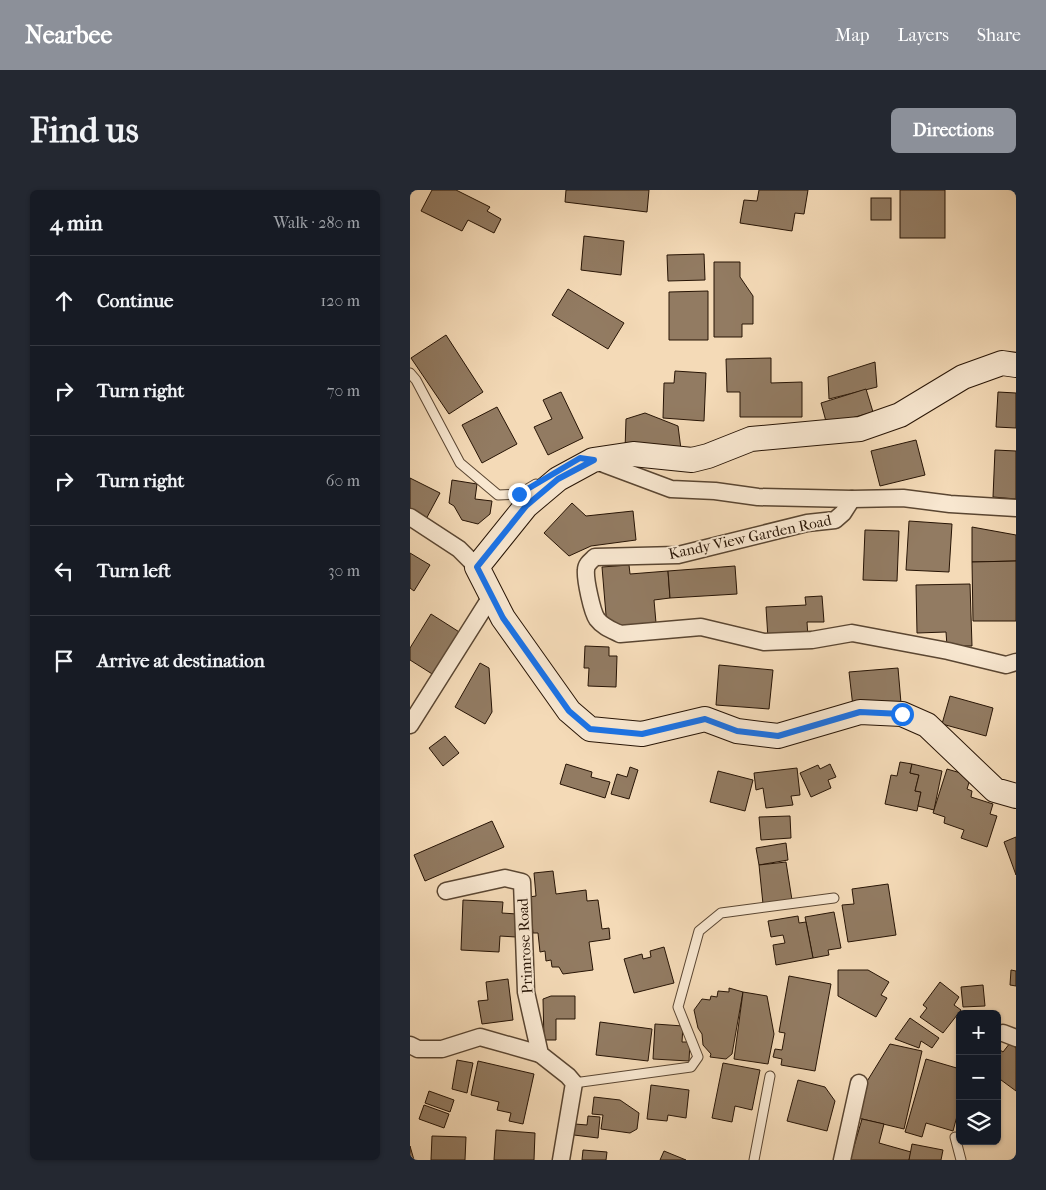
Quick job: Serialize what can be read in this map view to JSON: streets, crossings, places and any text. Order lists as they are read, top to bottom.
{
  "streets": {
    "street": ["Kandy View Garden Road", "Primrose Road"]
  },
  "page": {
    "header": "Nearbee",
    "nav": ["Map", "Layers", "Share"],
    "buttons": "Directions",
    "title": "Find us",
    "heading": ["4 min", "Walk · 280 m"],
    "list": [
      ["Continue", "120 m"],
      ["Turn right", "70 m"],
      ["Turn right", "60 m"],
      ["Turn left", "30 m"],
      "Arrive at destination"
    ],
    "map_buttons": ["+", "−"]
  }
}
